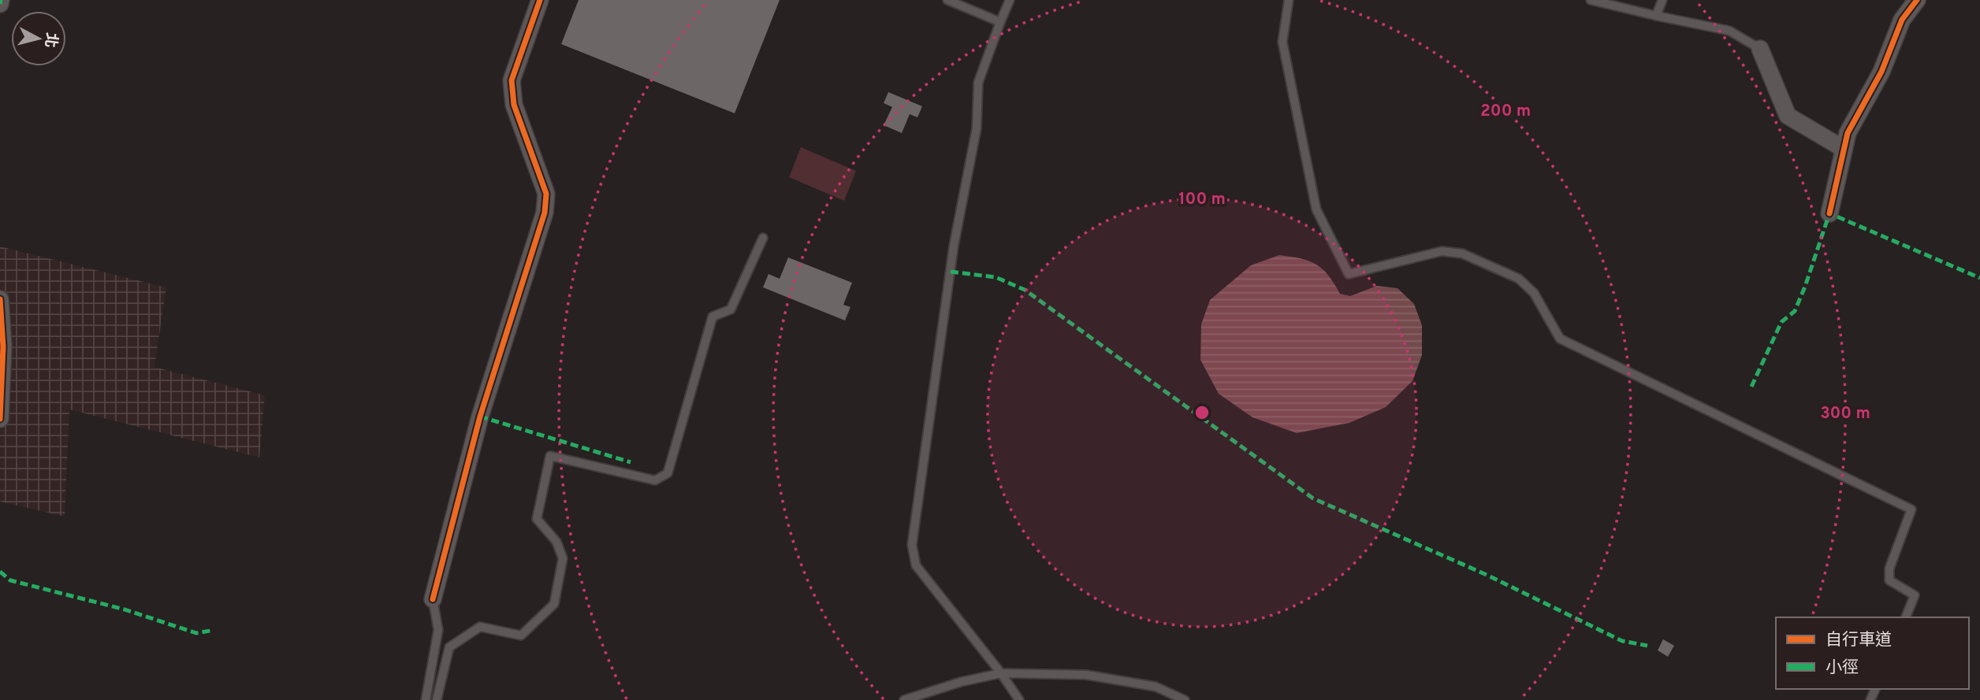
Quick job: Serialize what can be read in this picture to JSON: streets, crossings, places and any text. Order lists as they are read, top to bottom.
{
  "legend": ["自行車道", "小徑"],
  "north": "right",
  "rings": ["200 m", "100 m", "300 m"]
}
